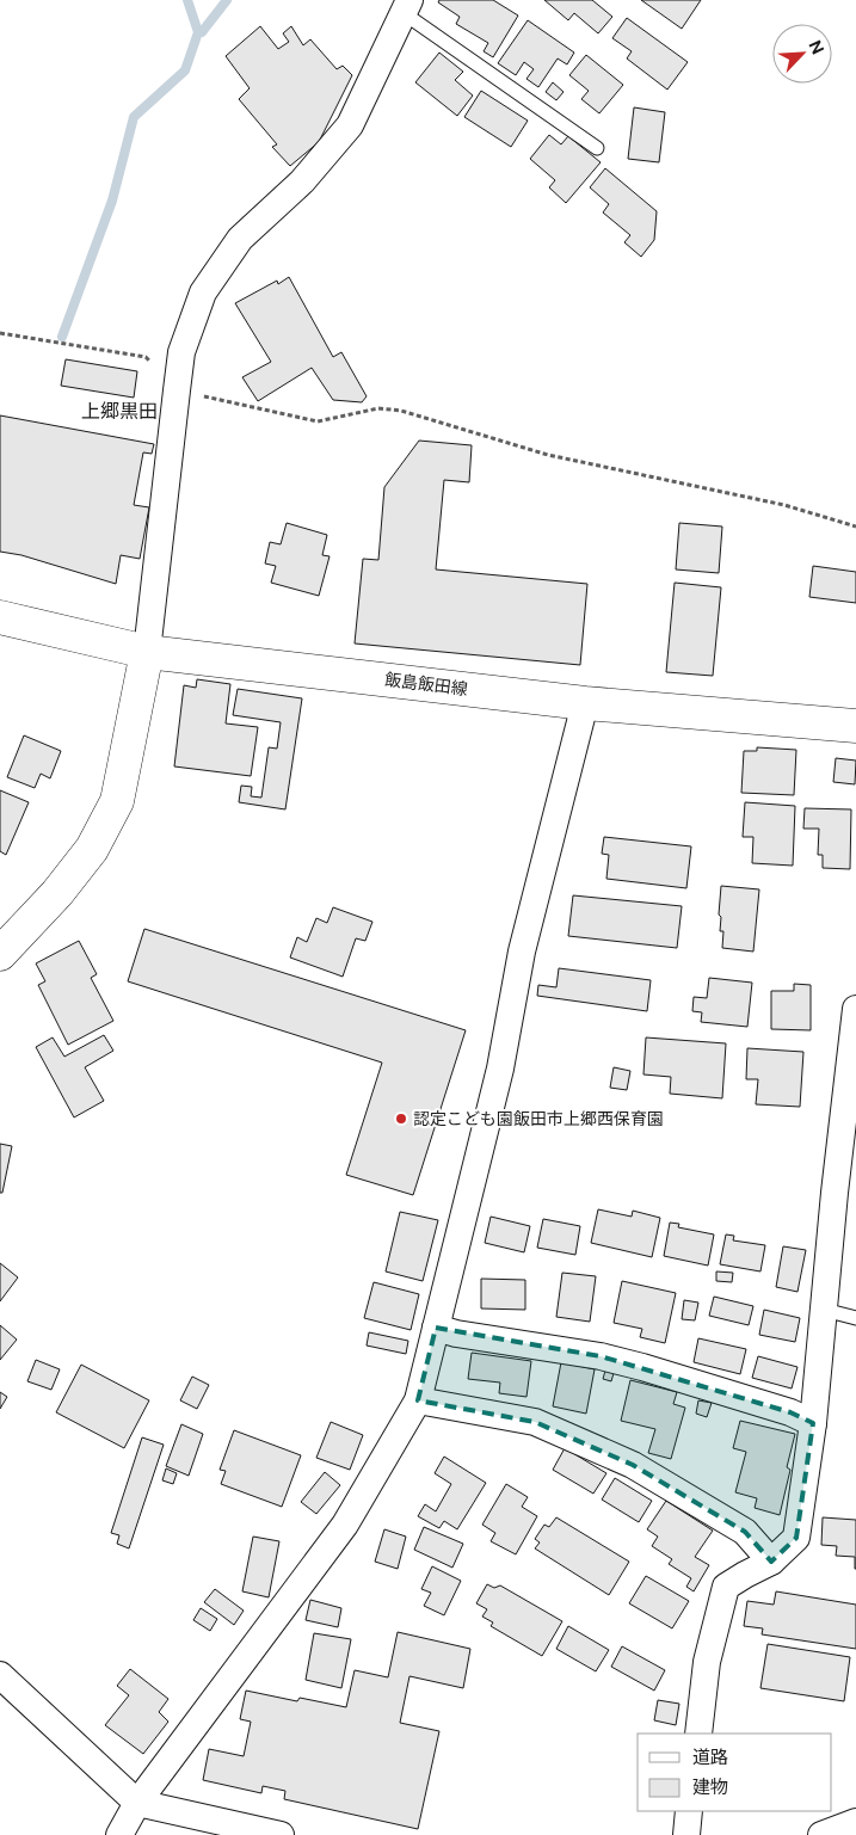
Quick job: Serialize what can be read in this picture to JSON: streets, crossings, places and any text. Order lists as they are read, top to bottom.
{
  "streets": {
    "main road": ["飯島飯田線"]
  },
  "districts": ["上郷黒田"],
  "places": ["認定こども園飯田市上郷西保育園"],
  "legend": ["道路", "建物"],
  "north": "top right"
}
